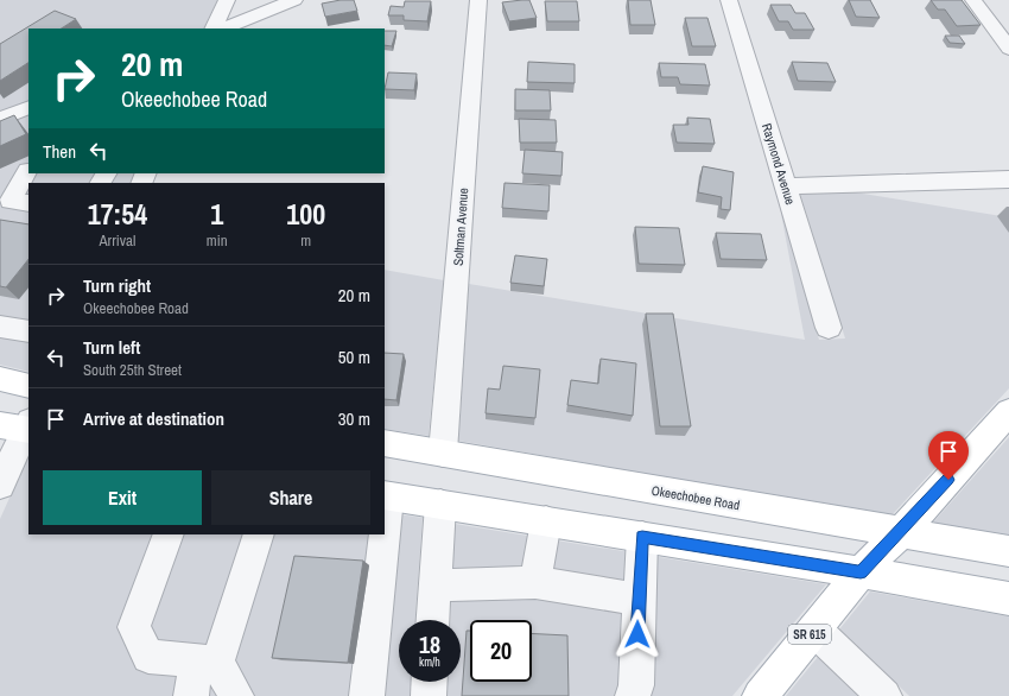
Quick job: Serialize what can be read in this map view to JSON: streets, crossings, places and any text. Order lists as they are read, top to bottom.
{
  "streets": {
    "main road": ["Okeechobee Road", "SR 615"],
    "street": ["Raymond Avenue", "Soltman Avenue"]
  },
  "crossings": [
    ["Soltman Avenue", "Okeechobee Road"],
    ["Okeechobee Road", "SR 615"]
  ],
  "page": {
    "turn": ["20 m", "Okeechobee Road"],
    "then": "Then",
    "eta": [
      "17:54",
      "Arrival",
      "1",
      "min",
      "100",
      "m"
    ],
    "list": [
      {
        "name": "Turn right",
        "note": "Okeechobee Road",
        "value": "20 m"
      },
      {
        "name": "Turn left",
        "note": "South 25th Street",
        "value": "50 m"
      },
      {
        "name": "Arrive at destination",
        "value": "30 m"
      }
    ],
    "buttons": ["Exit", "Share"],
    "speed": "18 km/h",
    "limit": "20"
  }
}
